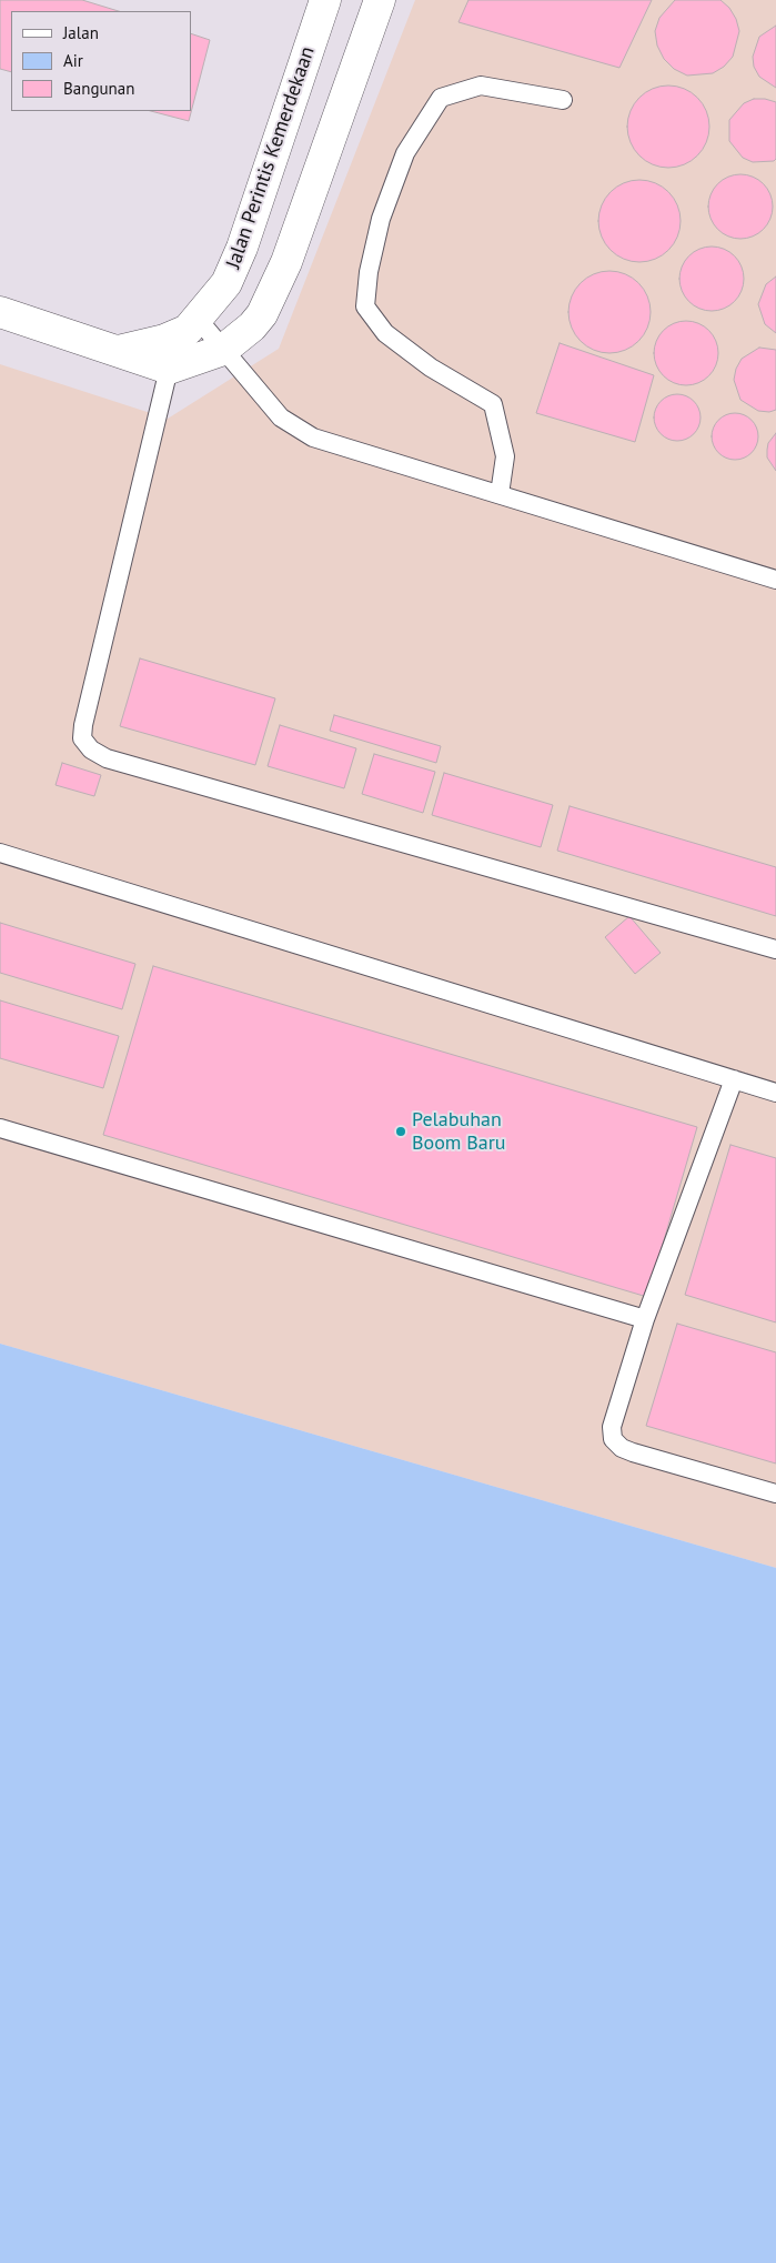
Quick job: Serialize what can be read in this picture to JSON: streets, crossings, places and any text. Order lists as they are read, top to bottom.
{
  "streets": {
    "street": ["Jalan Perintis Kemerdekaan"]
  },
  "places": ["Pelabuhan Boom Baru"],
  "legend": ["Jalan", "Air", "Bangunan"]
}
